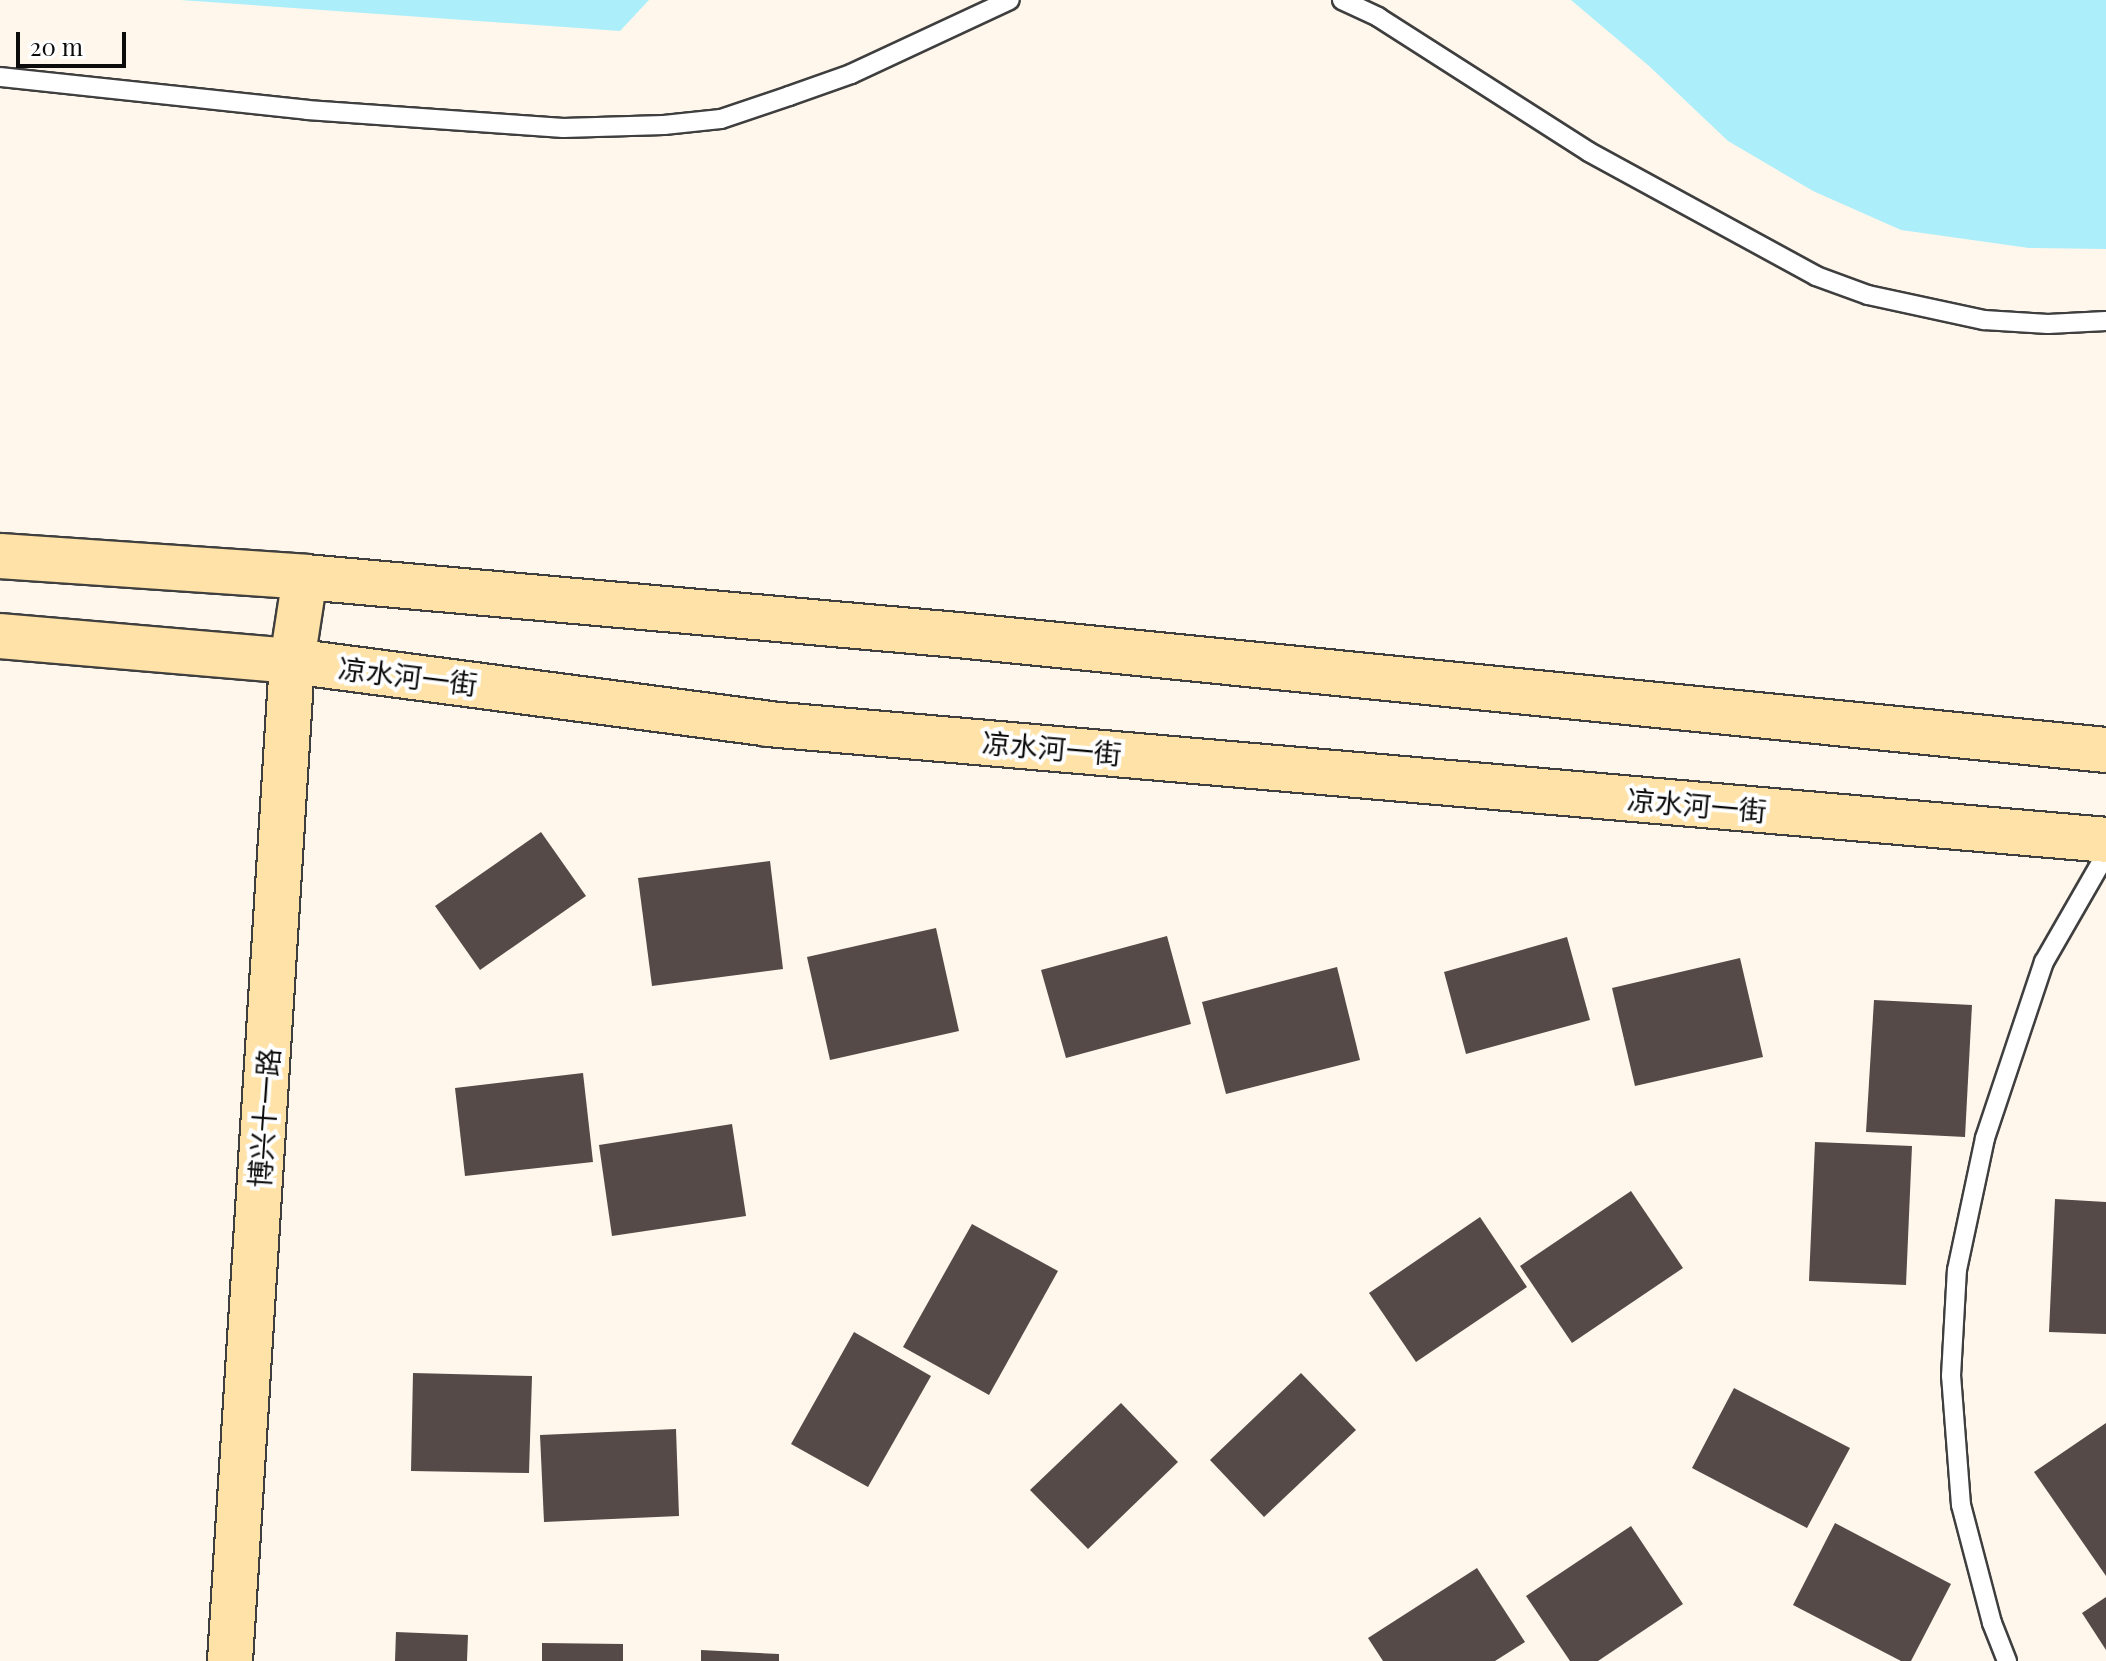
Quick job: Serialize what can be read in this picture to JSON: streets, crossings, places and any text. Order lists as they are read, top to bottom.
{
  "streets": {
    "main road": ["凉水河一街", "博兴十一路"]
  },
  "crossings": [
    ["凉水河一街", "博兴十一路"]
  ],
  "scale_bar": "20 m"
}
